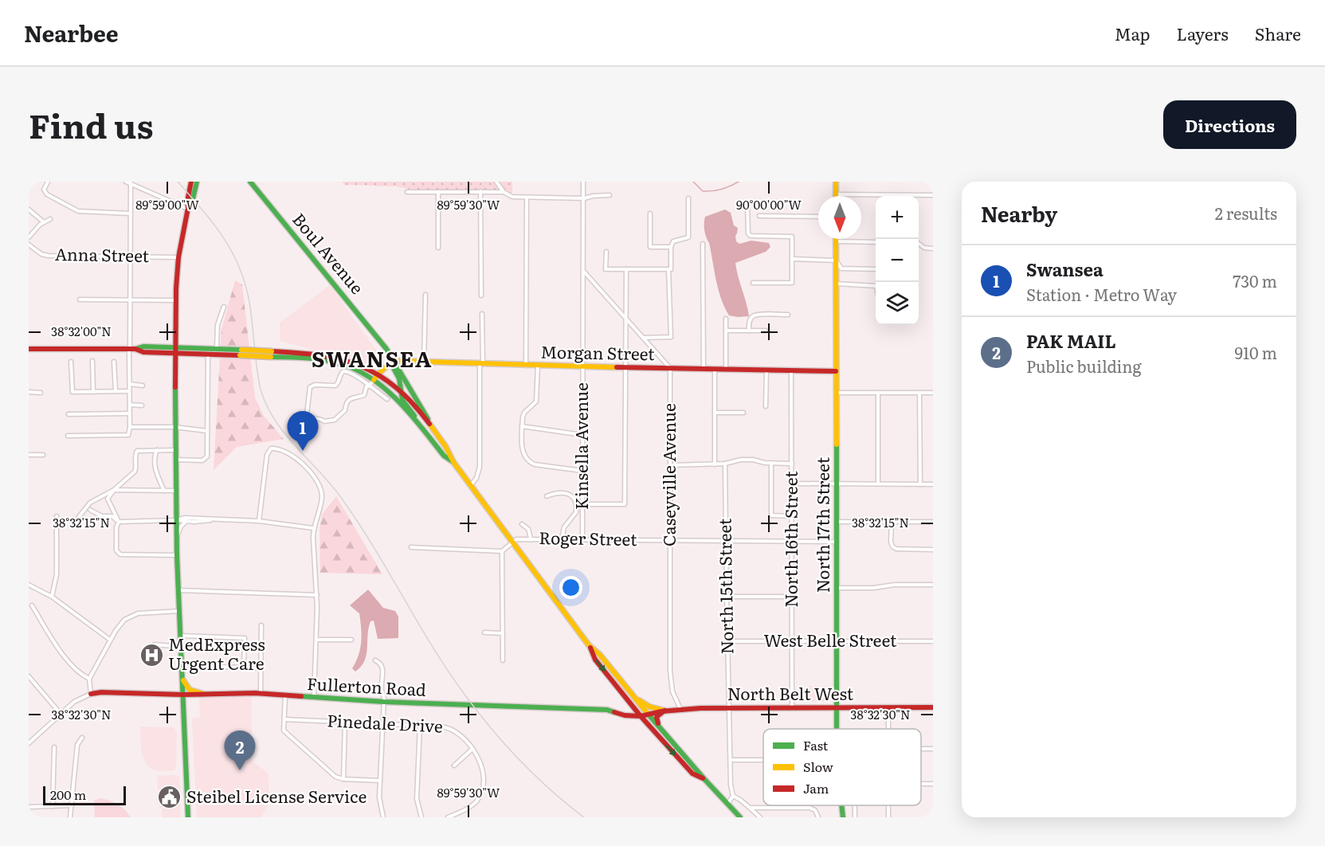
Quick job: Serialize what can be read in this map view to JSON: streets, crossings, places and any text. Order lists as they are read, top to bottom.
{
  "streets": {
    "main road": [
      "Boul Avenue",
      "Morgan Street",
      "North 17th Street",
      "Fullerton Road",
      "North Belt West"
    ],
    "street": [
      "Anna Street",
      "Kinsella Avenue",
      "Caseyville Avenue",
      "Roger Street",
      "North 16th Street",
      "North 15th Street",
      "West Belle Street",
      "Pinedale Drive"
    ]
  },
  "crossings": [
    ["Boul Avenue", "Morgan Street"],
    ["Morgan Street", "Kinsella Avenue"],
    ["Morgan Street", "Caseyville Avenue"],
    ["Morgan Street", "North 17th Street"],
    ["Morgan Street", "North 16th Street"],
    ["Kinsella Avenue", "Roger Street"],
    ["Caseyville Avenue", "Roger Street"],
    ["Caseyville Avenue", "North Belt West"],
    ["North 17th Street", "Roger Street"],
    ["North 17th Street", "West Belle Street"],
    ["North 17th Street", "North Belt West"],
    ["Roger Street", "North 16th Street"],
    ["Roger Street", "North 15th Street"],
    ["North 16th Street", "West Belle Street"],
    ["North 16th Street", "North Belt West"],
    ["North 15th Street", "West Belle Street"],
    ["North 15th Street", "North Belt West"],
    ["Fullerton Road", "North Belt West"]
  ],
  "districts": ["SWANSEA"],
  "places": {
    "hospital": ["MedExpress Urgent Care"],
    "public building": ["Steibel License Service"]
  },
  "legend": ["Fast", "Slow", "Jam"],
  "scale_bar": "200 m",
  "north": "bottom",
  "page": {
    "header": "Nearbee",
    "nav": ["Map", "Layers", "Share"],
    "title": "Find us",
    "buttons": "Directions",
    "heading": ["Nearby", "2 results"],
    "map_buttons": ["+", "−"],
    "list": [
      {
        "mark": "1",
        "name": "Swansea",
        "note": "Station · Metro Way",
        "value": "730 m"
      },
      {
        "mark": "2",
        "name": "PAK MAIL",
        "note": "Public building",
        "value": "910 m"
      }
    ],
    "pins": ["1", "2"],
    "scale": "200 m"
  },
  "coordinates": [
    "89°59'00\"W",
    "89°59'30\"W",
    "90°00'00\"W",
    "38°32'00\"N",
    "38°32'15\"N",
    "38°32'30\"N"
  ]
}
